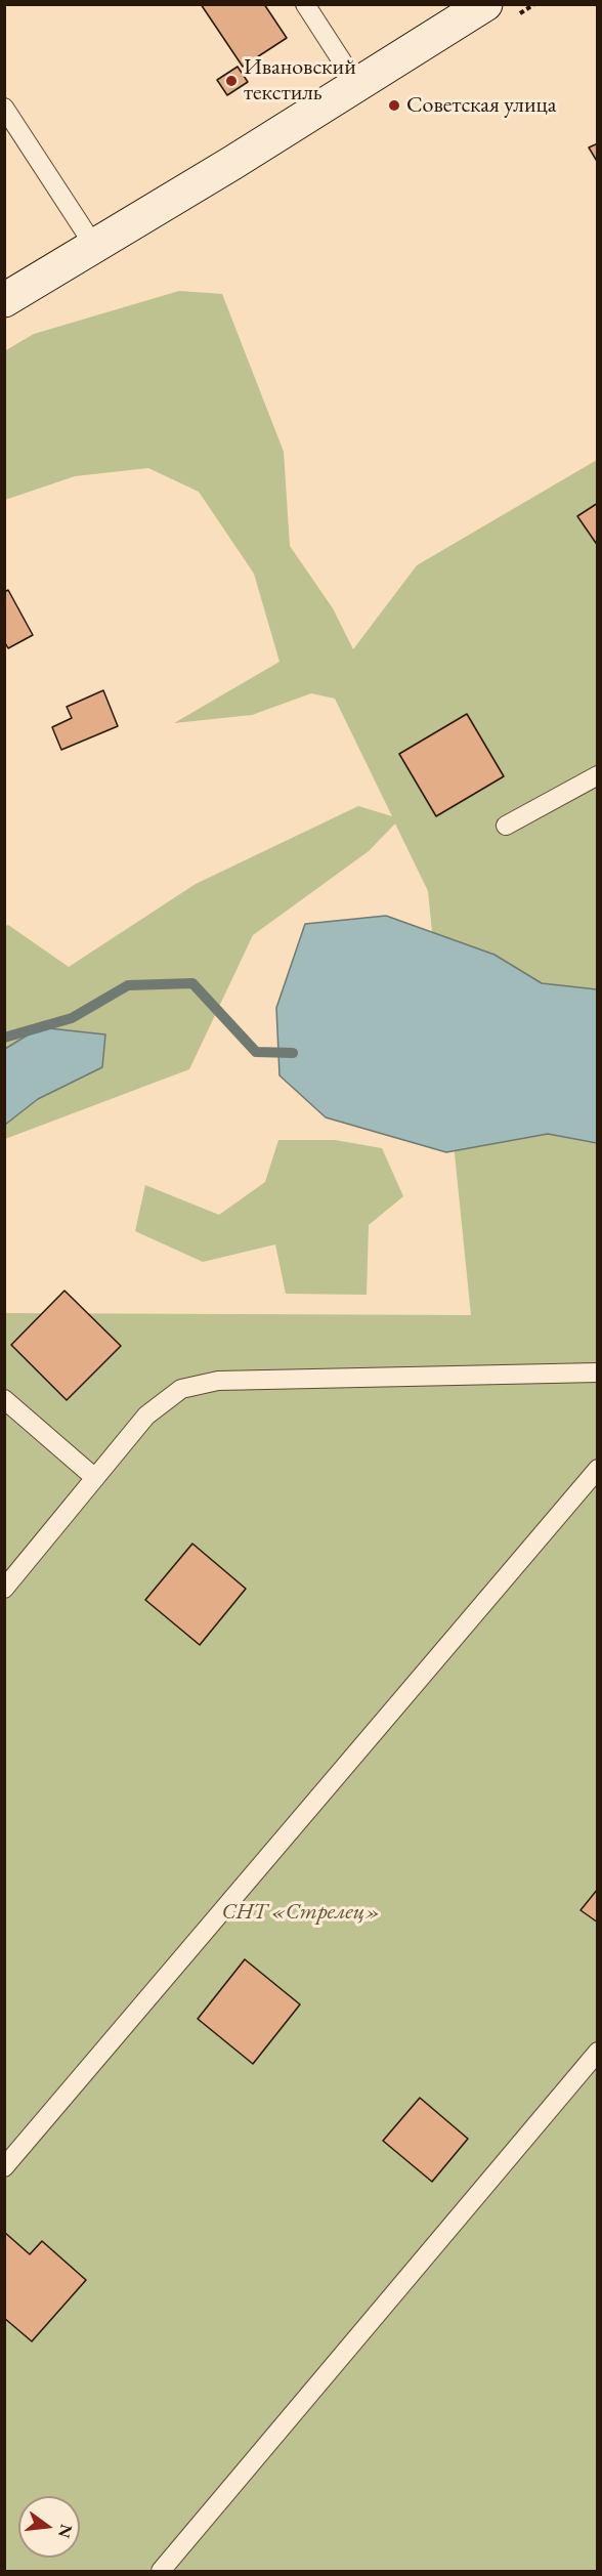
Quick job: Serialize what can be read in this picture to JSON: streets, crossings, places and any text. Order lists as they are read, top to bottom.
{
  "parks": ["СНТ «Стрелец»"],
  "places": ["Ивановский текстиль", "Советская улица"],
  "north": "right"
}
